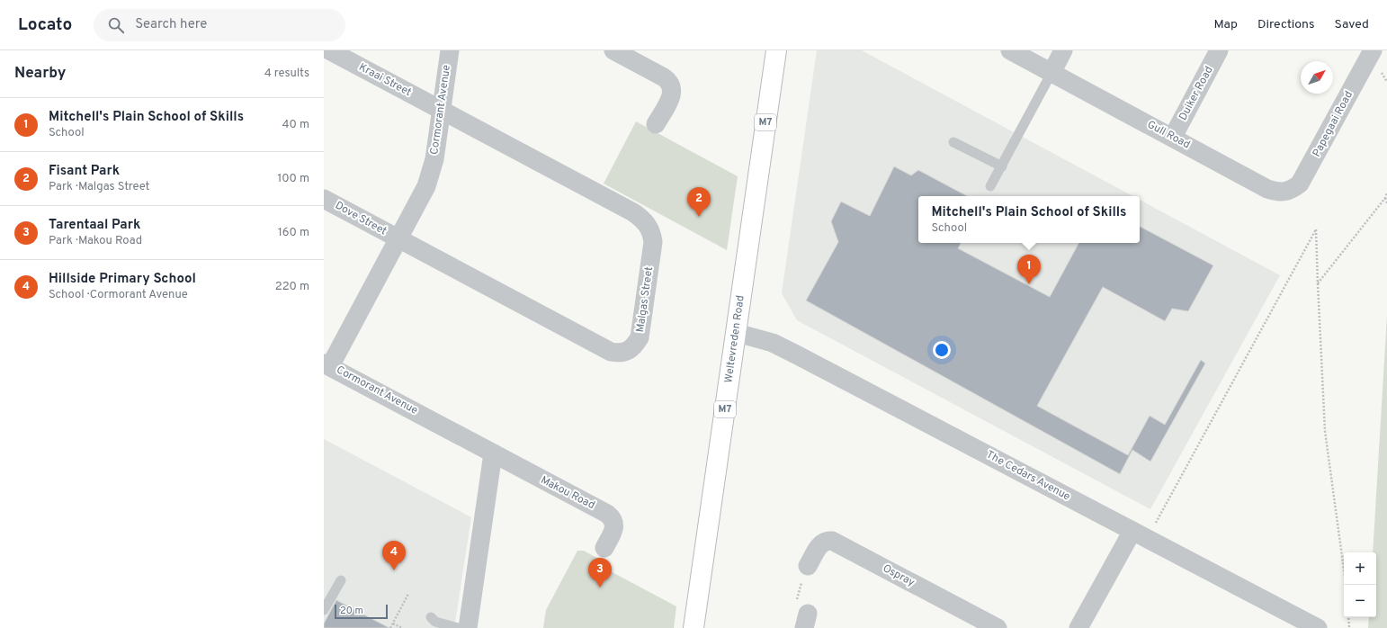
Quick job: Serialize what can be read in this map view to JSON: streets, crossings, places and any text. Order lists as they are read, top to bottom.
{
  "streets": {
    "main road": ["M7", "Weltevreden Road"],
    "street": [
      "Kraai Street",
      "Duiker Road",
      "Cormorant Avenue",
      "Papegaai Road",
      "Gull Road",
      "Dove Street",
      "Malgas Street",
      "The Cedars Avenue",
      "Makou Road",
      "Ospray"
    ]
  },
  "crossings": [
    ["Kraai Street", "Cormorant Avenue"],
    ["Kraai Street", "Malgas Street"],
    ["Duiker Road", "Gull Road"],
    ["Cormorant Avenue", "Dove Street"],
    ["Cormorant Avenue", "Malgas Street"],
    ["Cormorant Avenue", "Makou Road"],
    ["Papegaai Road", "Gull Road"],
    ["Dove Street", "Malgas Street"],
    ["Weltevreden Road", "The Cedars Avenue"]
  ],
  "scale_bar": "20 m",
  "north": "top right",
  "page": {
    "header": "Locato",
    "search": "Search here",
    "nav": ["Map", "Directions", "Saved"],
    "heading": ["Nearby", "4 results"],
    "list": [
      {
        "mark": "1",
        "name": "Mitchell's Plain School of Skills",
        "note": "School",
        "value": "40 m"
      },
      {
        "mark": "2",
        "name": "Fisant Park",
        "note": "Park · Malgas Street",
        "value": "100 m"
      },
      {
        "mark": "3",
        "name": "Tarentaal Park",
        "note": "Park · Makou Road",
        "value": "160 m"
      },
      {
        "mark": "4",
        "name": "Hillside Primary School",
        "note": "School · Cormorant Avenue",
        "value": "220 m"
      }
    ],
    "pins": [
      "2",
      "1",
      "4",
      "3"
    ],
    "popup": ["Mitchell's Plain School of Skills", "School"],
    "map_buttons": ["+", "−"],
    "scale": "20 m"
  }
}
